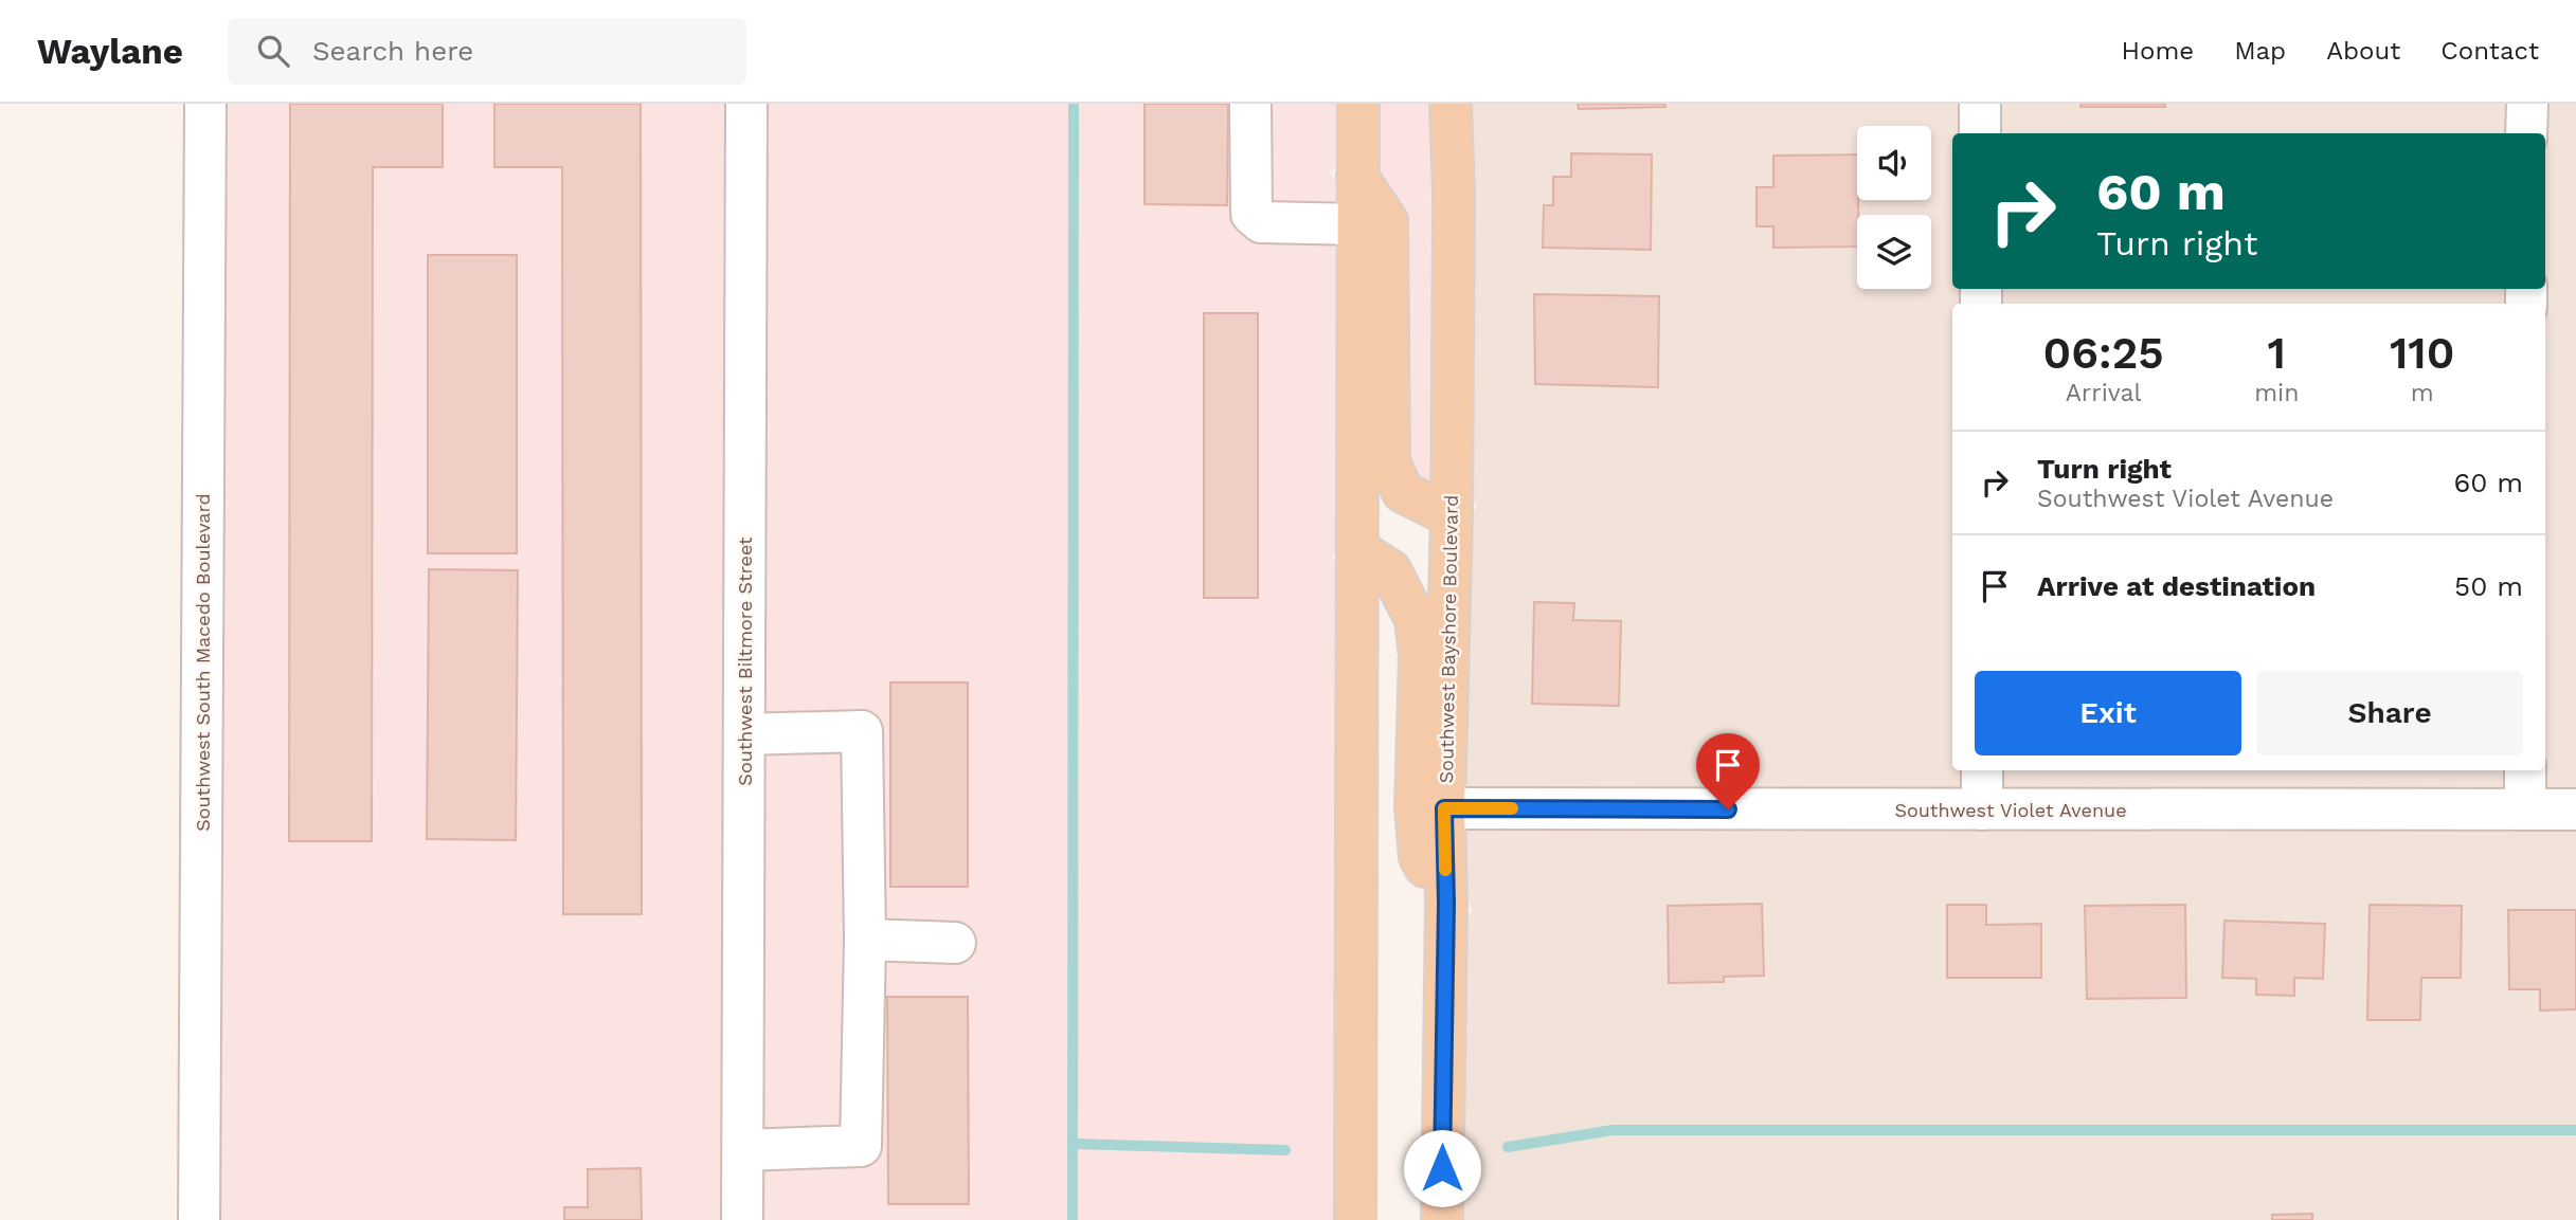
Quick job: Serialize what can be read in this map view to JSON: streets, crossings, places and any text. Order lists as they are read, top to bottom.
{
  "streets": {
    "main road": ["Southwest Bayshore Boulevard"],
    "street": ["Southwest Biltmore Street", "Southwest South Macedo Boulevard", "Southwest Violet Avenue"]
  },
  "crossings": [
    ["Southwest Bayshore Boulevard", "Southwest Violet Avenue"]
  ],
  "page": {
    "header": "Waylane",
    "search": "Search here",
    "nav": [
      "Home",
      "Map",
      "About",
      "Contact"
    ],
    "turn": ["60 m", "Turn right"],
    "eta": [
      "06:25",
      "Arrival",
      "1",
      "min",
      "110",
      "m"
    ],
    "list": [
      {
        "name": "Turn right",
        "note": "Southwest Violet Avenue",
        "value": "60 m"
      },
      {
        "name": "Arrive at destination",
        "value": "50 m"
      }
    ],
    "buttons": ["Exit", "Share"]
  }
}
